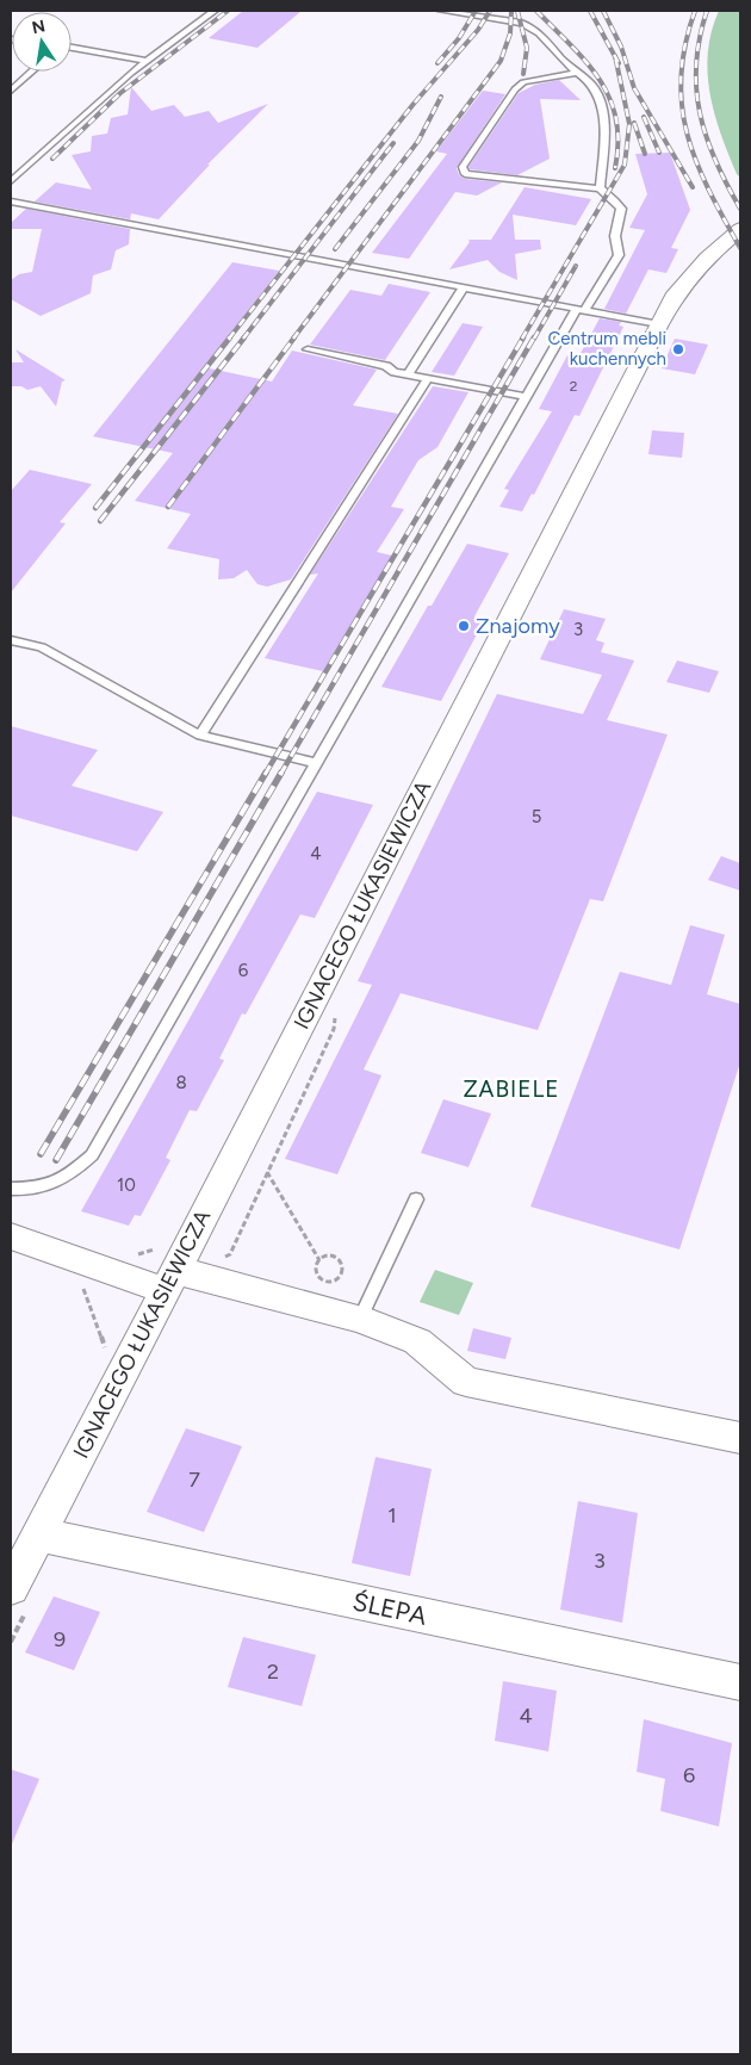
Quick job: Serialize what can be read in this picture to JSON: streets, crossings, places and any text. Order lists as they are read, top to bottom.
{
  "streets": {
    "street": ["IGNACEGO ŁUKASIEWICZA", "ŚLEPA"]
  },
  "crossings": [
    ["IGNACEGO ŁUKASIEWICZA", "ŚLEPA"]
  ],
  "districts": ["ZABIELE"],
  "places": ["Centrum mebli kuchennych", "Znajomy"],
  "house_numbers": [
    "2",
    "3",
    "5",
    "4",
    "6",
    "8",
    "10",
    "7",
    "1",
    "3",
    "9",
    "2",
    "4",
    "6"
  ],
  "north": "top"
}
